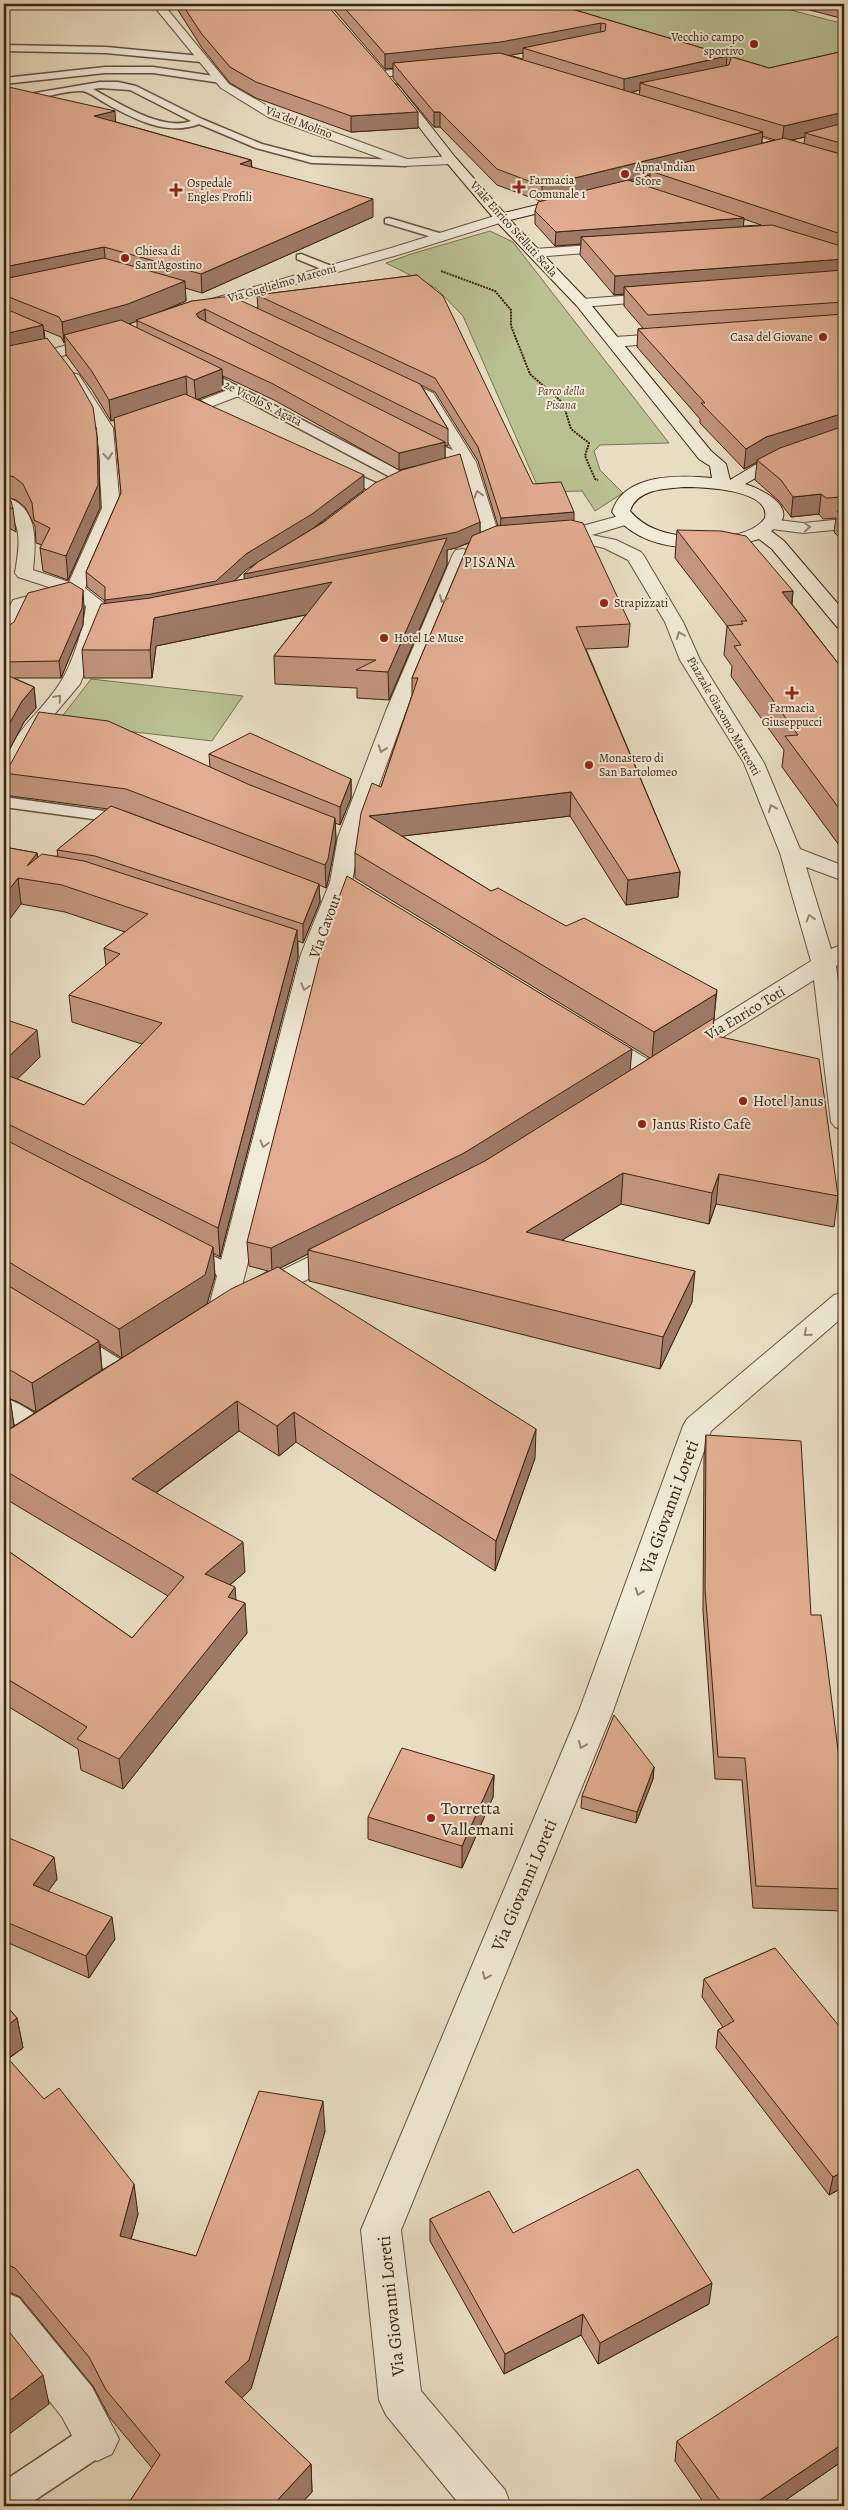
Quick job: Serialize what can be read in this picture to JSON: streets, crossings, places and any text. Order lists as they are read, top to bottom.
{
  "streets": {
    "street": [
      "Via del Molino",
      "Viale Enrico Stelluti Scala",
      "Via Guglielmo Marconi",
      "Piazzale Giacomo Matteotti",
      "Via Cavour",
      "Via Enrico Toti",
      "Via Giovanni Loreti"
    ],
    "lane": ["2e Vicolo S. Agata"]
  },
  "crossings": [
    ["Via del Molino", "Viale Enrico Stelluti Scala"],
    ["Viale Enrico Stelluti Scala", "Via Guglielmo Marconi"],
    ["Piazzale Giacomo Matteotti", "Via Enrico Toti"]
  ],
  "one_way": ["Piazzale Giacomo Matteotti", "Via Cavour", "Via Giovanni Loreti"],
  "districts": ["PISANA"],
  "parks": ["Parco della Pisana"],
  "places": {
    "other": [
      "Vecchio campo sportivo",
      "Apna Indian Store",
      "Chiesa di Sant'Agostino",
      "Casa del Giovane",
      "Strapizzati",
      "Hotel Le Muse",
      "Monastero di San Bartolomeo",
      "Hotel Janus",
      "Janus Risto Cafè",
      "Torretta Vallemani"
    ],
    "health": ["Farmacia Comunale 1", "Ospedale Engles Profili", "Farmacia Giuseppucci"]
  }
}
